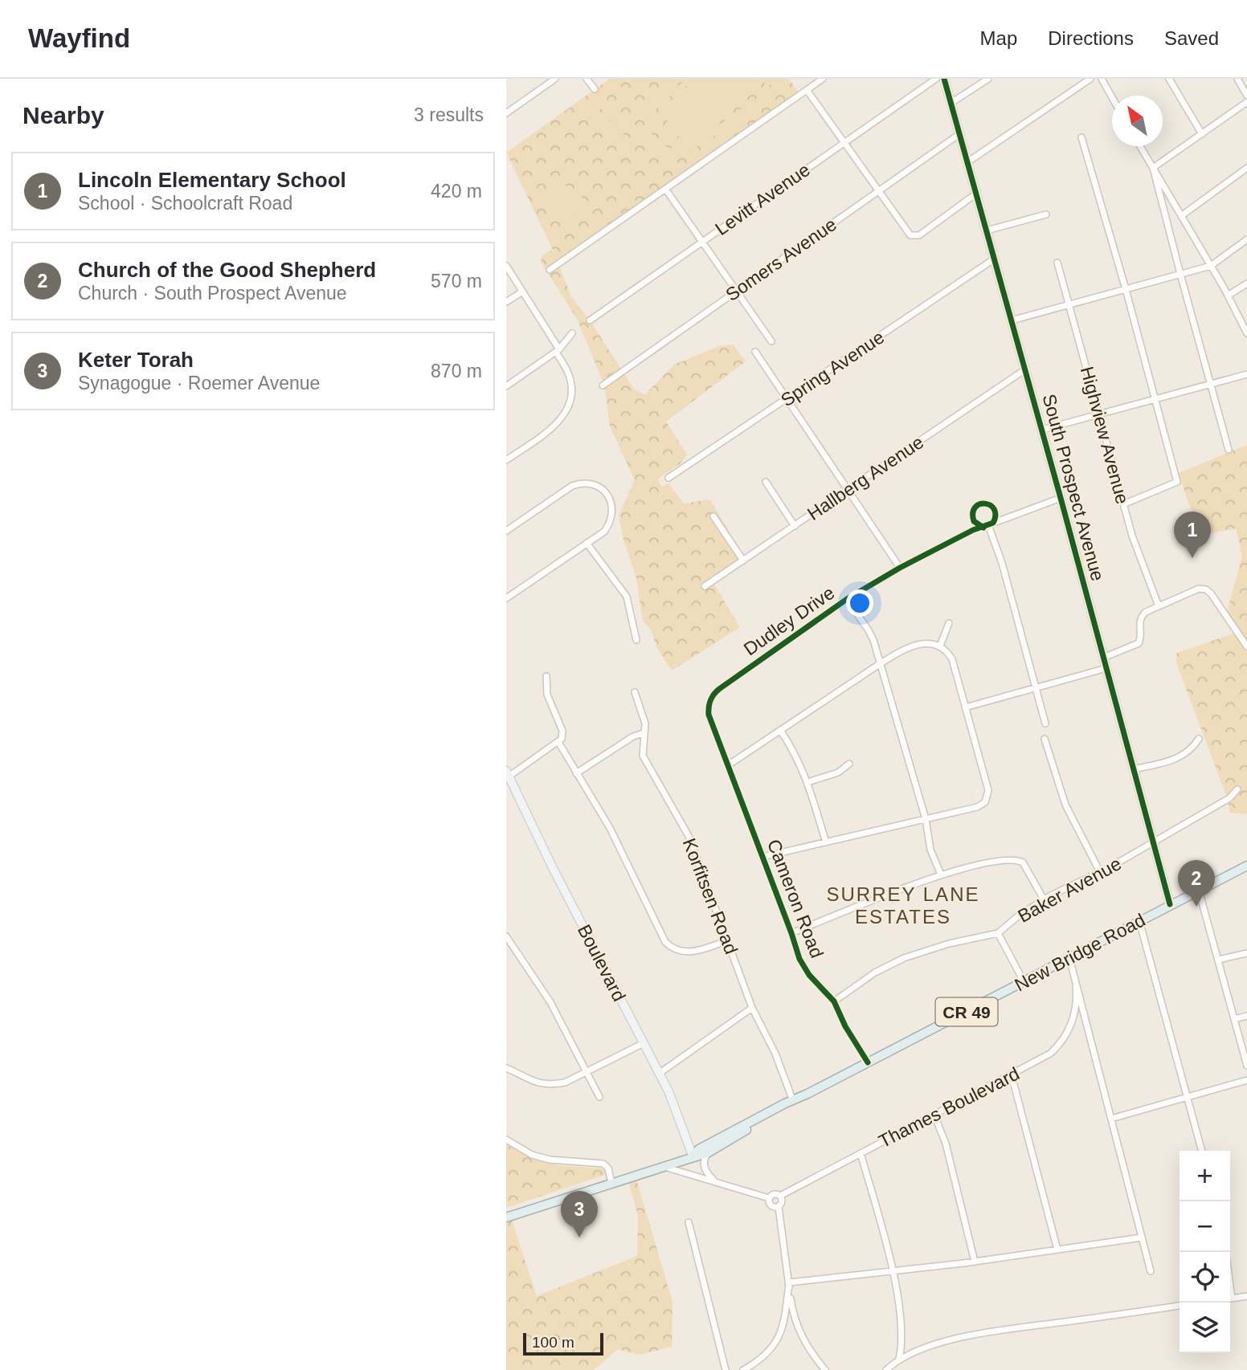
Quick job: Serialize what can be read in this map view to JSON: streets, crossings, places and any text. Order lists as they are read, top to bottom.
{
  "streets": {
    "main road": ["New Bridge Road", "CR 49"],
    "street": [
      "Levitt Avenue",
      "Somers Avenue",
      "Spring Avenue",
      "Highview Avenue",
      "Hallberg Avenue",
      "South Prospect Avenue",
      "Dudley Drive",
      "Baker Avenue",
      "Korfitsen Road",
      "Cameron Road",
      "Boulevard",
      "Thames Boulevard"
    ]
  },
  "crossings": [
    ["Somers Avenue", "South Prospect Avenue"],
    ["Spring Avenue", "South Prospect Avenue"],
    ["Hallberg Avenue", "South Prospect Avenue"],
    ["South Prospect Avenue", "Dudley Drive"],
    ["South Prospect Avenue", "Baker Avenue"],
    ["South Prospect Avenue", "New Bridge Road"],
    ["Dudley Drive", "Cameron Road"],
    ["Baker Avenue", "Cameron Road"],
    ["Korfitsen Road", "New Bridge Road"],
    ["Cameron Road", "New Bridge Road"],
    ["New Bridge Road", "Boulevard"],
    ["New Bridge Road", "CR 49"]
  ],
  "districts": ["SURREY LANE ESTATES"],
  "scale_bar": "100 m",
  "north": "top left",
  "page": {
    "header": "Wayfind",
    "nav": ["Map", "Directions", "Saved"],
    "heading": ["Nearby", "3 results"],
    "list": [
      {
        "mark": "1",
        "name": "Lincoln Elementary School",
        "note": "School · Schoolcraft Road",
        "value": "420 m"
      },
      {
        "mark": "2",
        "name": "Church of the Good Shepherd",
        "note": "Church · South Prospect Avenue",
        "value": "570 m"
      },
      {
        "mark": "3",
        "name": "Keter Torah",
        "note": "Synagogue · Roemer Avenue",
        "value": "870 m"
      }
    ],
    "pins": ["1", "2", "3"],
    "map_buttons": ["+", "−"],
    "scale": "100 m"
  }
}
